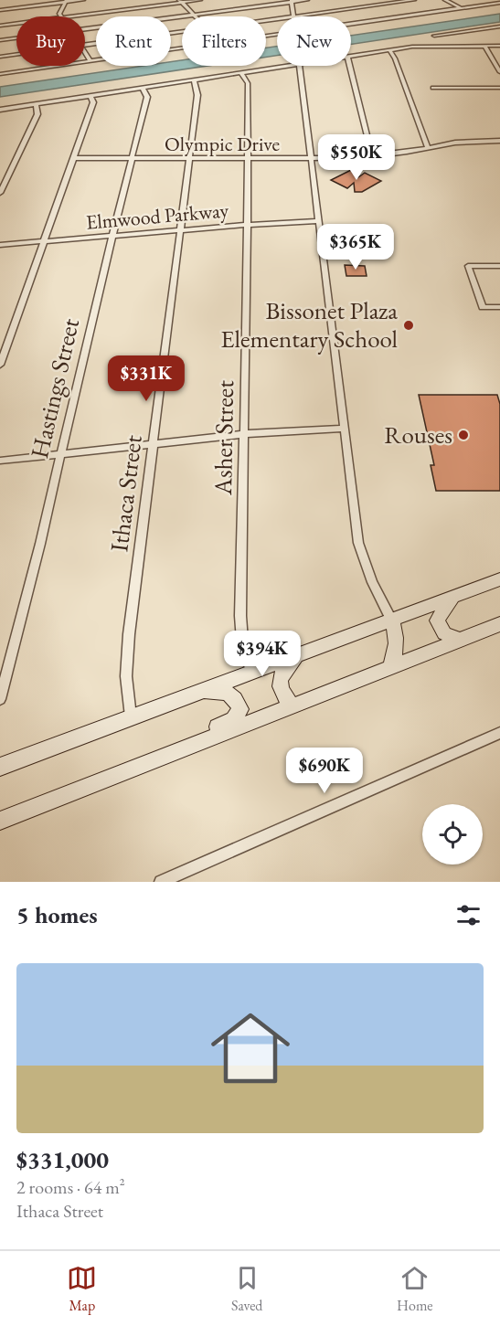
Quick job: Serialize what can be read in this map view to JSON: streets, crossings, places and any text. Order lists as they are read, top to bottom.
{
  "streets": {
    "street": [
      "Olympic Drive",
      "Elmwood Parkway",
      "Hastings Street",
      "Asher Street",
      "Ithaca Street"
    ]
  },
  "crossings": [
    ["Olympic Drive", "Hastings Street"],
    ["Olympic Drive", "Asher Street"],
    ["Olympic Drive", "Ithaca Street"],
    ["Elmwood Parkway", "Hastings Street"],
    ["Elmwood Parkway", "Asher Street"],
    ["Elmwood Parkway", "Ithaca Street"]
  ],
  "places": ["Bissonet Plaza Elementary School", "Rouses"],
  "page": {
    "chip": [
      "Buy",
      "Rent",
      "Filters",
      "New"
    ],
    "price": [
      "$550K",
      "$365K",
      "$331K",
      "$394K",
      "$690K"
    ],
    "heading": "5 homes",
    "list": [
      {
        "name": "$331,000",
        "note": "2 rooms · 64 m² · Ithaca Street"
      }
    ],
    "tabs": ["Map", "Saved", "Home"]
  }
}
